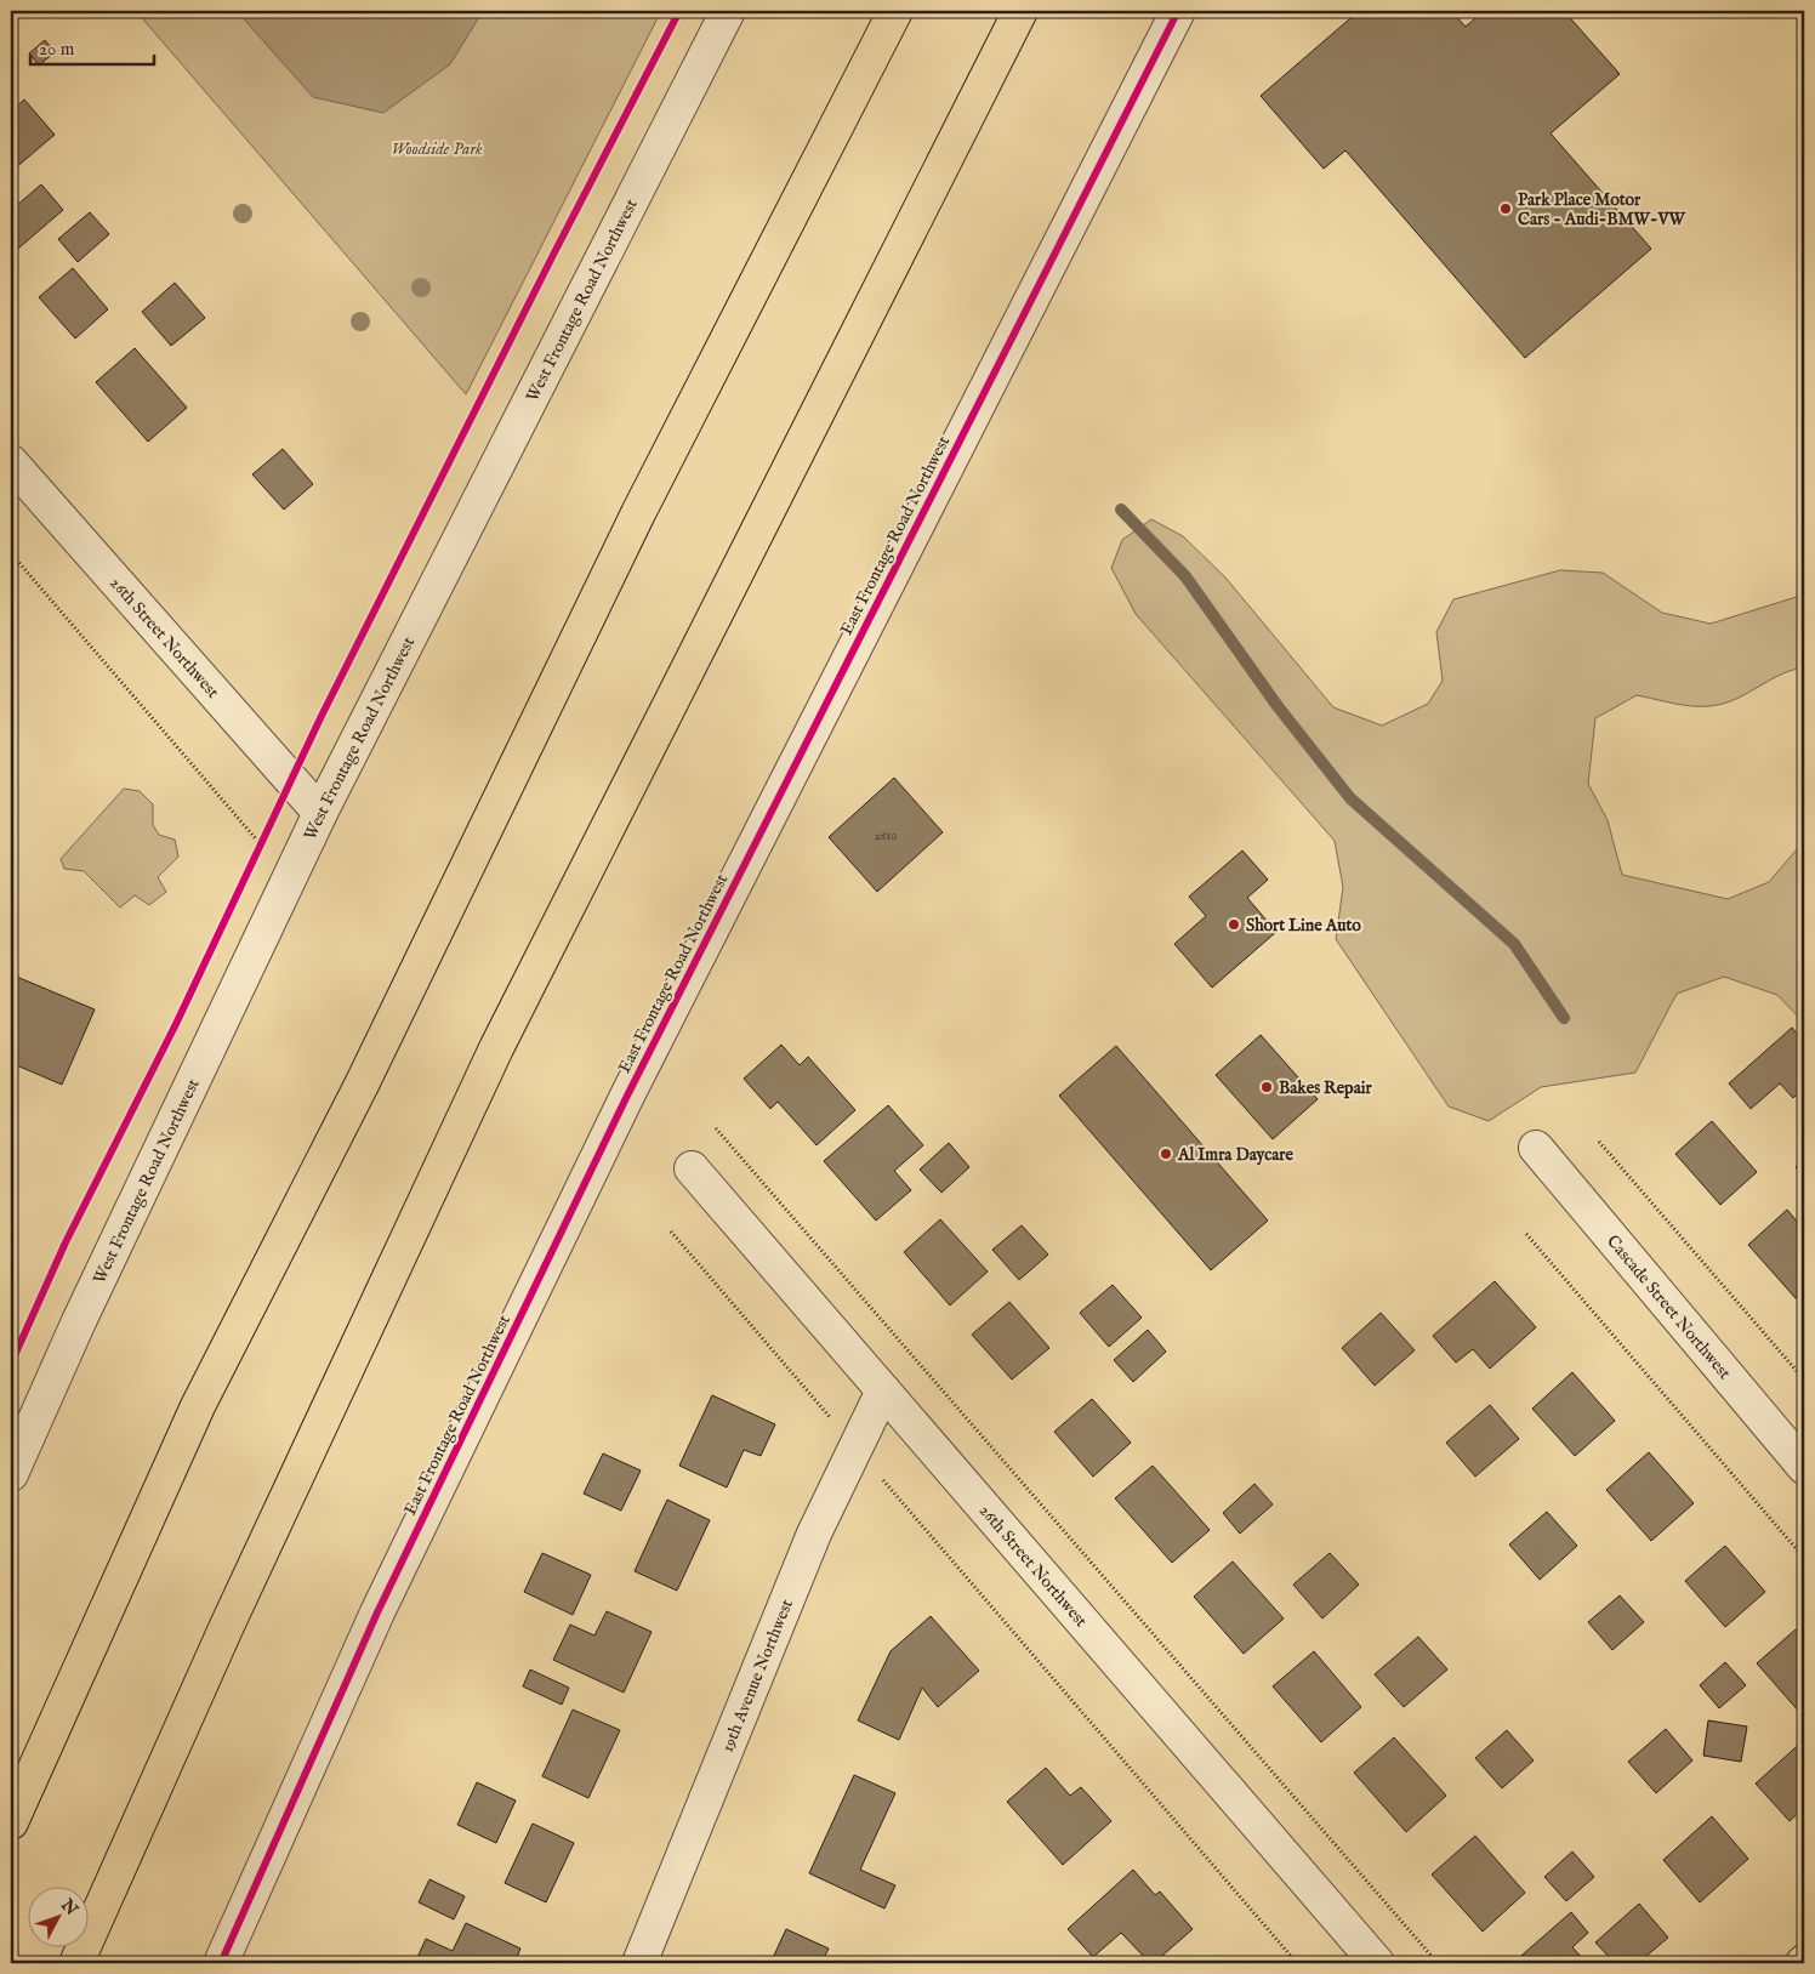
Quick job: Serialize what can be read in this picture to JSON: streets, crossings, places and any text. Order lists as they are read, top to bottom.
{
  "streets": {
    "street": [
      "West Frontage Road Northwest",
      "East Frontage Road Northwest",
      "26th Street Northwest",
      "Cascade Street Northwest",
      "19th Avenue Northwest"
    ]
  },
  "crossings": [
    ["West Frontage Road Northwest", "26th Street Northwest"],
    ["26th Street Northwest", "19th Avenue Northwest"]
  ],
  "parks": ["Woodside Park"],
  "places": [
    "Park Place Motor Cars - Audi-BMW-VW",
    "Short Line Auto",
    "Bakes Repair",
    "Al Imra Daycare"
  ],
  "house_numbers": ["2610"],
  "scale_bar": "20 m",
  "north": "top right"
}
